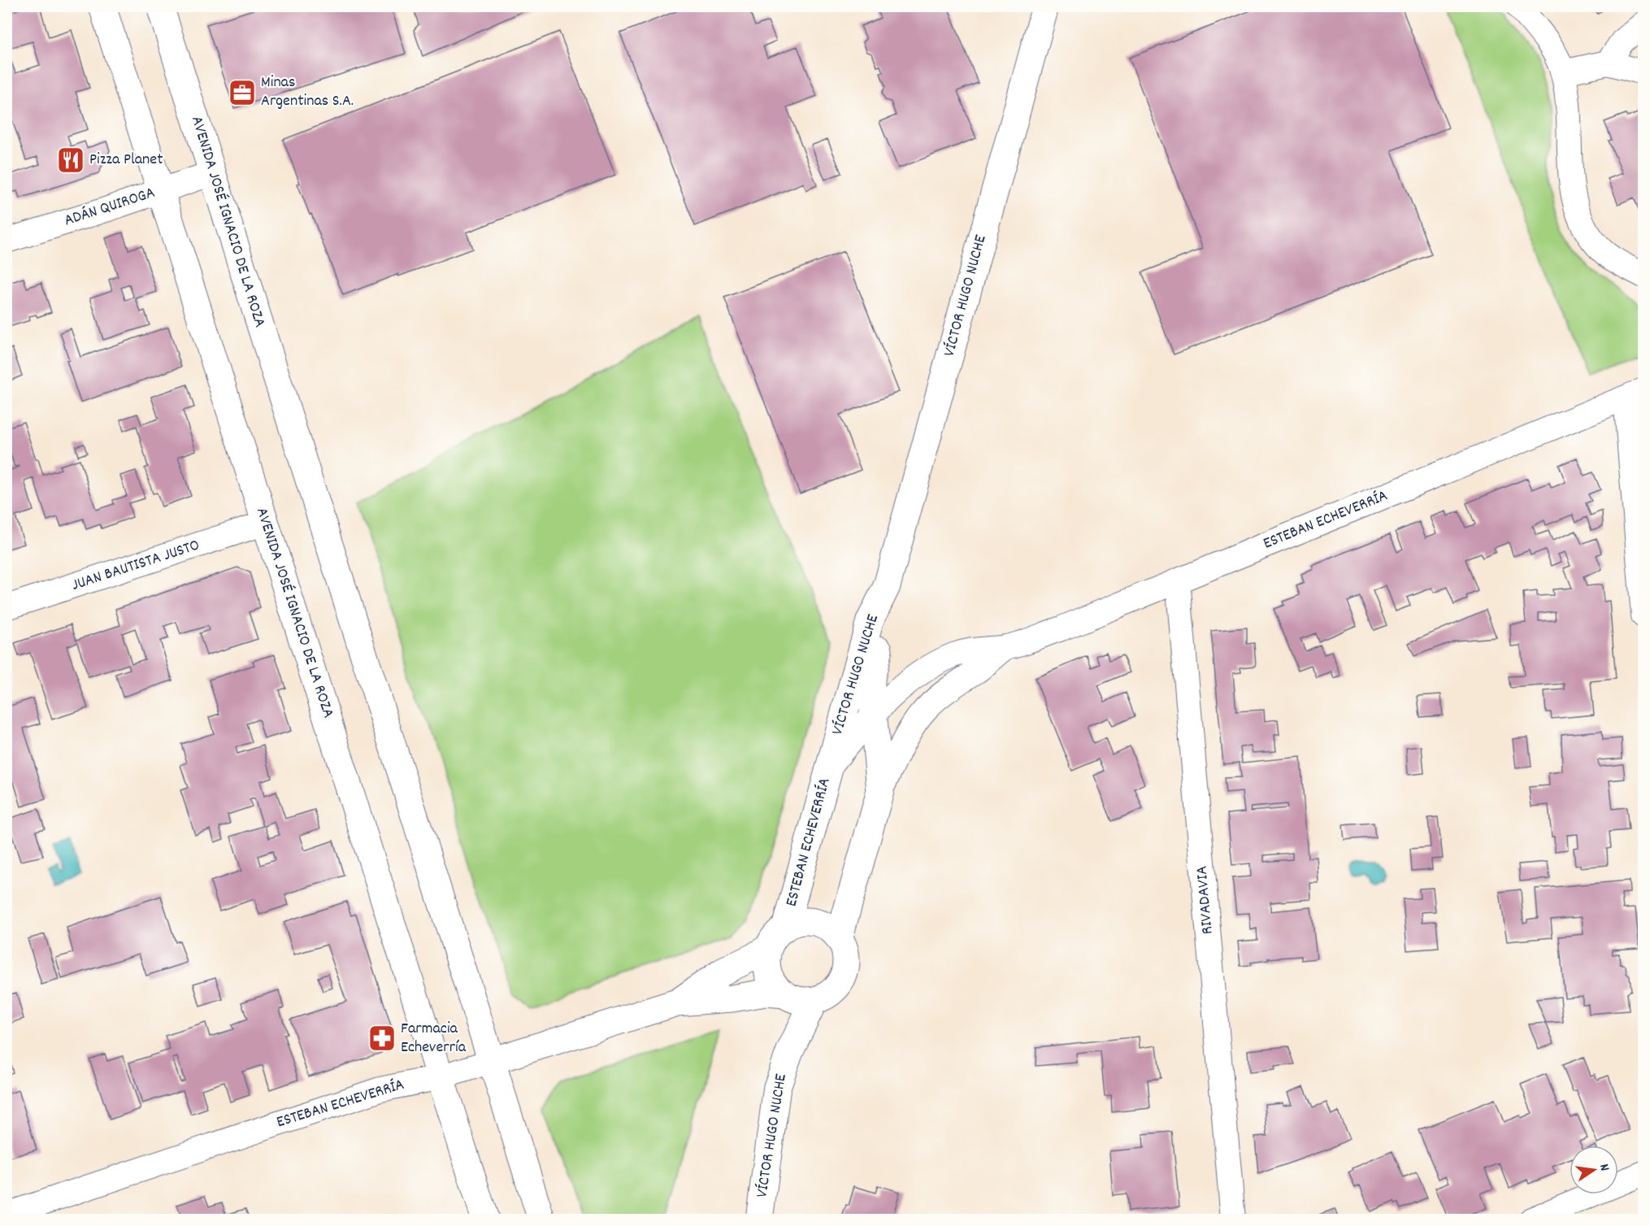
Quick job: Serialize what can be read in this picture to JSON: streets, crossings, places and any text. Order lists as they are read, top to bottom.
{
  "streets": {
    "main road": ["AVENIDA JOSÉ IGNACIO DE LA ROZA", "VÍCTOR HUGO NUCHE", "ESTEBAN ECHEVERRÍA"],
    "street": ["ADÁN QUIROGA", "JUAN BAUTISTA JUSTO", "RIVADAVIA"]
  },
  "crossings": [
    ["ADÁN QUIROGA", "AVENIDA JOSÉ IGNACIO DE LA ROZA"],
    ["AVENIDA JOSÉ IGNACIO DE LA ROZA", "ESTEBAN ECHEVERRÍA"],
    ["AVENIDA JOSÉ IGNACIO DE LA ROZA", "JUAN BAUTISTA JUSTO"],
    ["VÍCTOR HUGO NUCHE", "ESTEBAN ECHEVERRÍA"],
    ["ESTEBAN ECHEVERRÍA", "RIVADAVIA"]
  ],
  "places": {
    "office": ["Minas Argentinas S.A."],
    "restaurant": ["Pizza Planet"],
    "pharmacy": ["Farmacia Echeverría"]
  },
  "north": "right"
}
